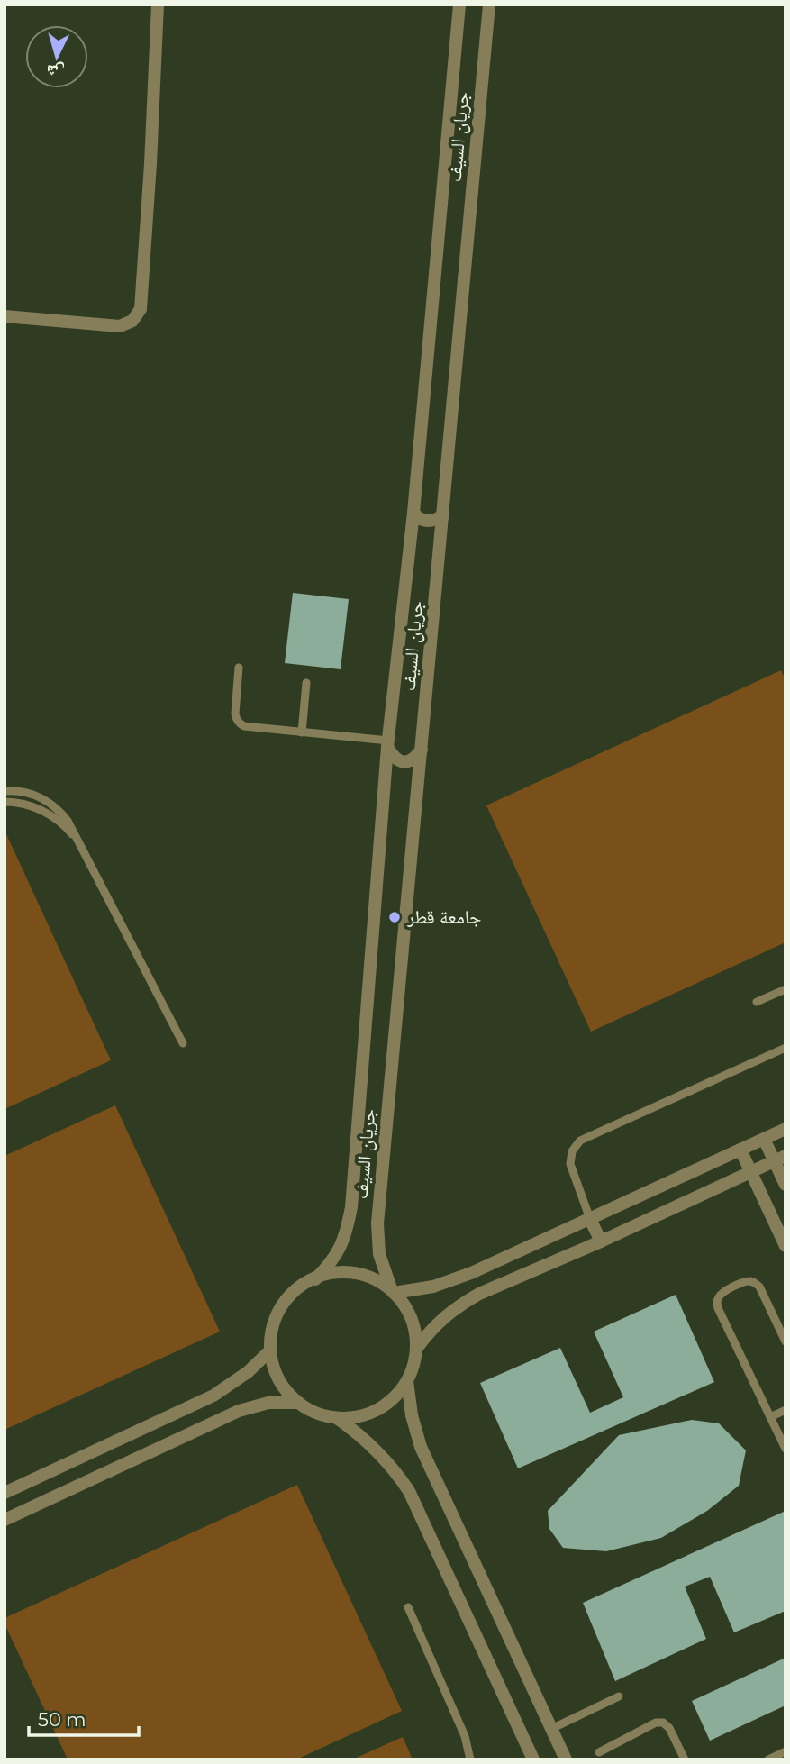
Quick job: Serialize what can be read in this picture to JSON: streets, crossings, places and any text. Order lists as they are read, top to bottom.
{
  "streets": {
    "street": ["جريان السيف"]
  },
  "places": ["جامعة قطر"],
  "scale_bar": "50 m",
  "north": "bottom"
}
